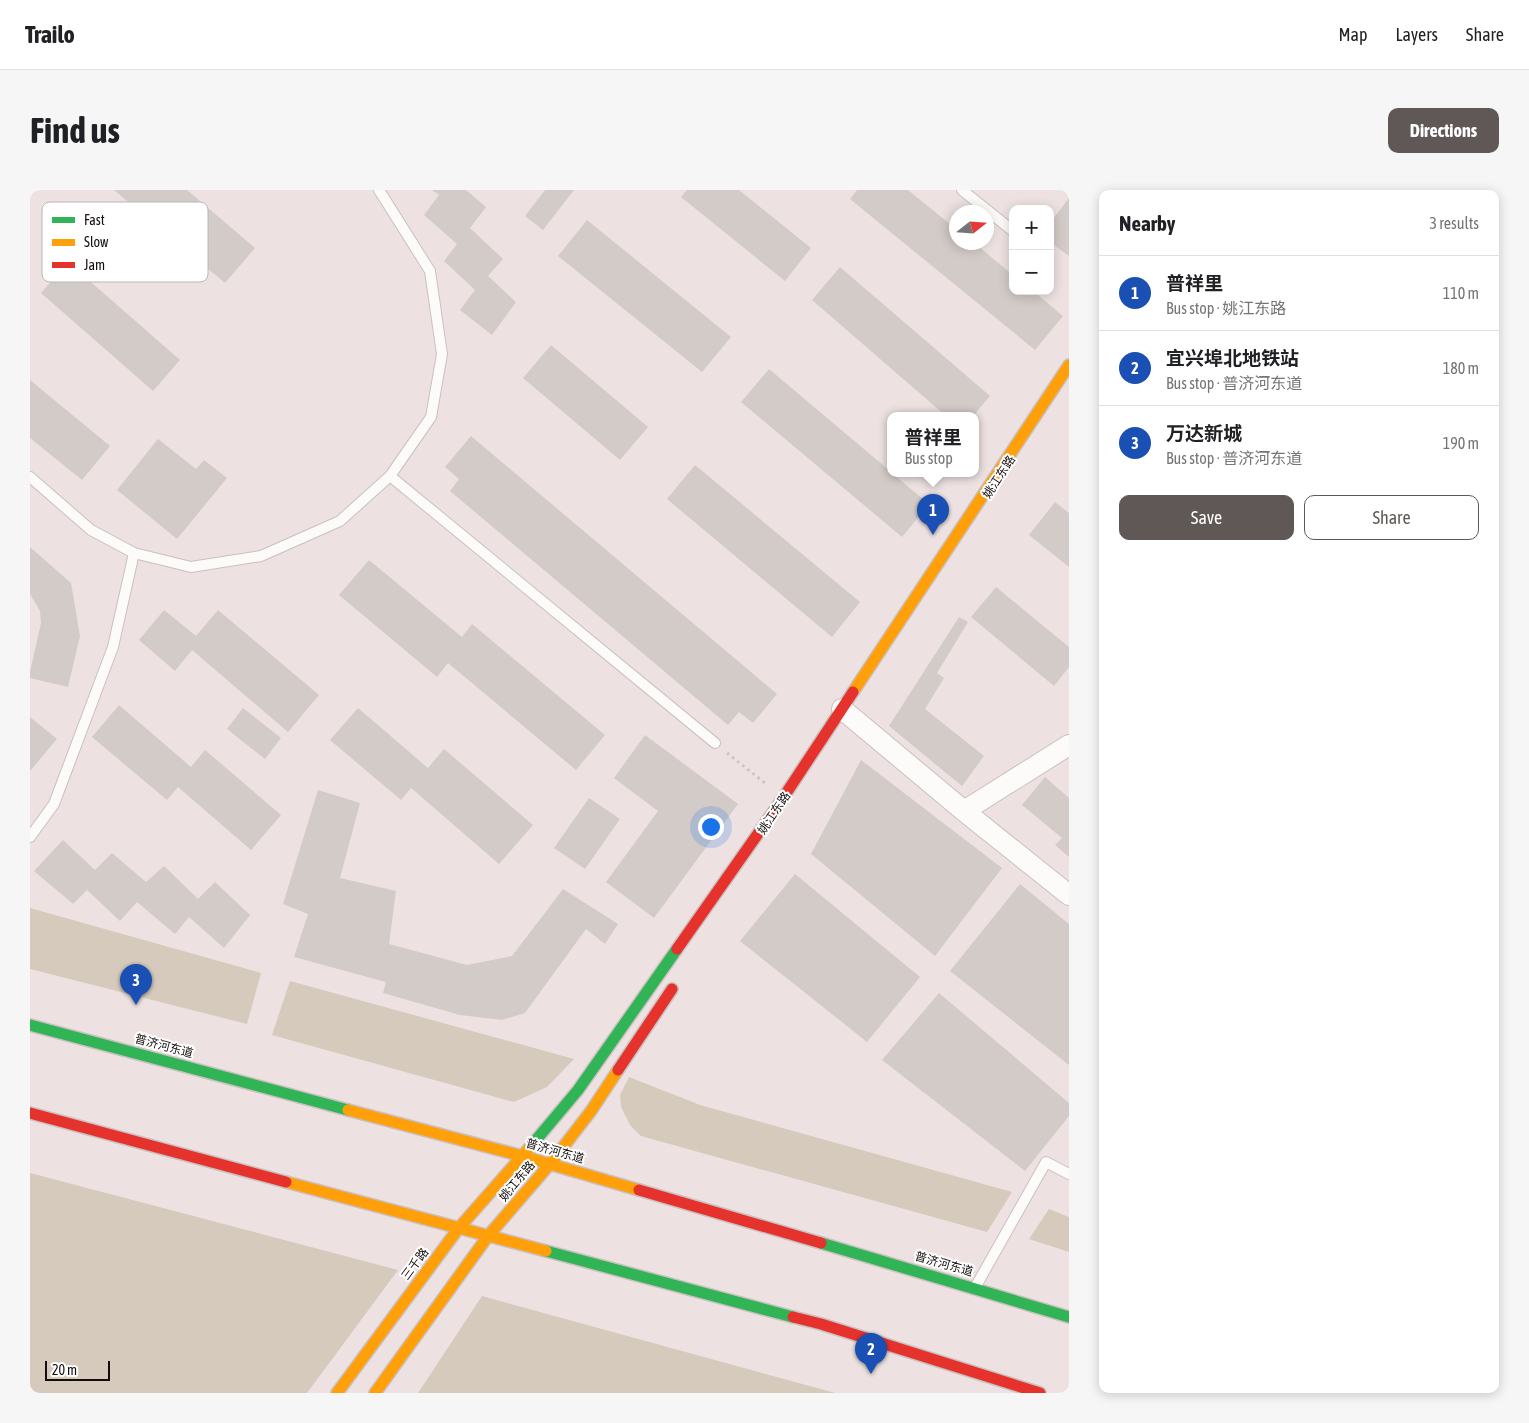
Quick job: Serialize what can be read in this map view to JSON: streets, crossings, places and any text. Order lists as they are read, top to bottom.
{
  "streets": {
    "main road": ["姚江东路", "普济河东道", "三千路"]
  },
  "crossings": [
    ["姚江东路", "普济河东道"],
    ["姚江东路", "三千路"],
    ["普济河东道", "三千路"]
  ],
  "legend": ["Fast", "Slow", "Jam"],
  "scale_bar": "20 m",
  "north": "right",
  "page": {
    "header": "Trailo",
    "nav": ["Map", "Layers", "Share"],
    "buttons": [
      "Directions",
      ["Save", "Share"]
    ],
    "title": "Find us",
    "heading": ["Nearby", "3 results"],
    "map_buttons": ["+", "−"],
    "list": [
      {
        "mark": "1",
        "name": "普祥里",
        "note": "Bus stop · 姚江东路",
        "value": "110 m"
      },
      {
        "mark": "2",
        "name": "宜兴埠北地铁站",
        "note": "Bus stop · 普济河东道",
        "value": "180 m"
      },
      {
        "mark": "3",
        "name": "万达新城",
        "note": "Bus stop · 普济河东道",
        "value": "190 m"
      }
    ],
    "popup": ["普祥里", "Bus stop"],
    "pins": ["1", "3", "2"],
    "scale": "20 m"
  }
}
